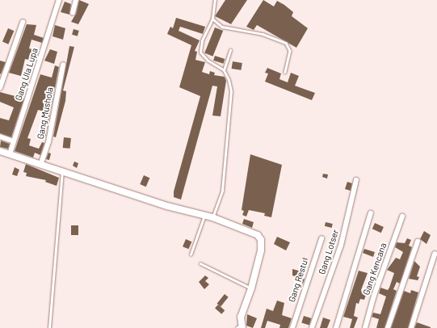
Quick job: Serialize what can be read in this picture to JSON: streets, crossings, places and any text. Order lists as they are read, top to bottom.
{
  "streets": {
    "street": [
      "Gang Ula Lupa",
      "Gang Mushola",
      "Gang Lotser",
      "Gang Kencana",
      "Gang Restu"
    ]
  }
}
